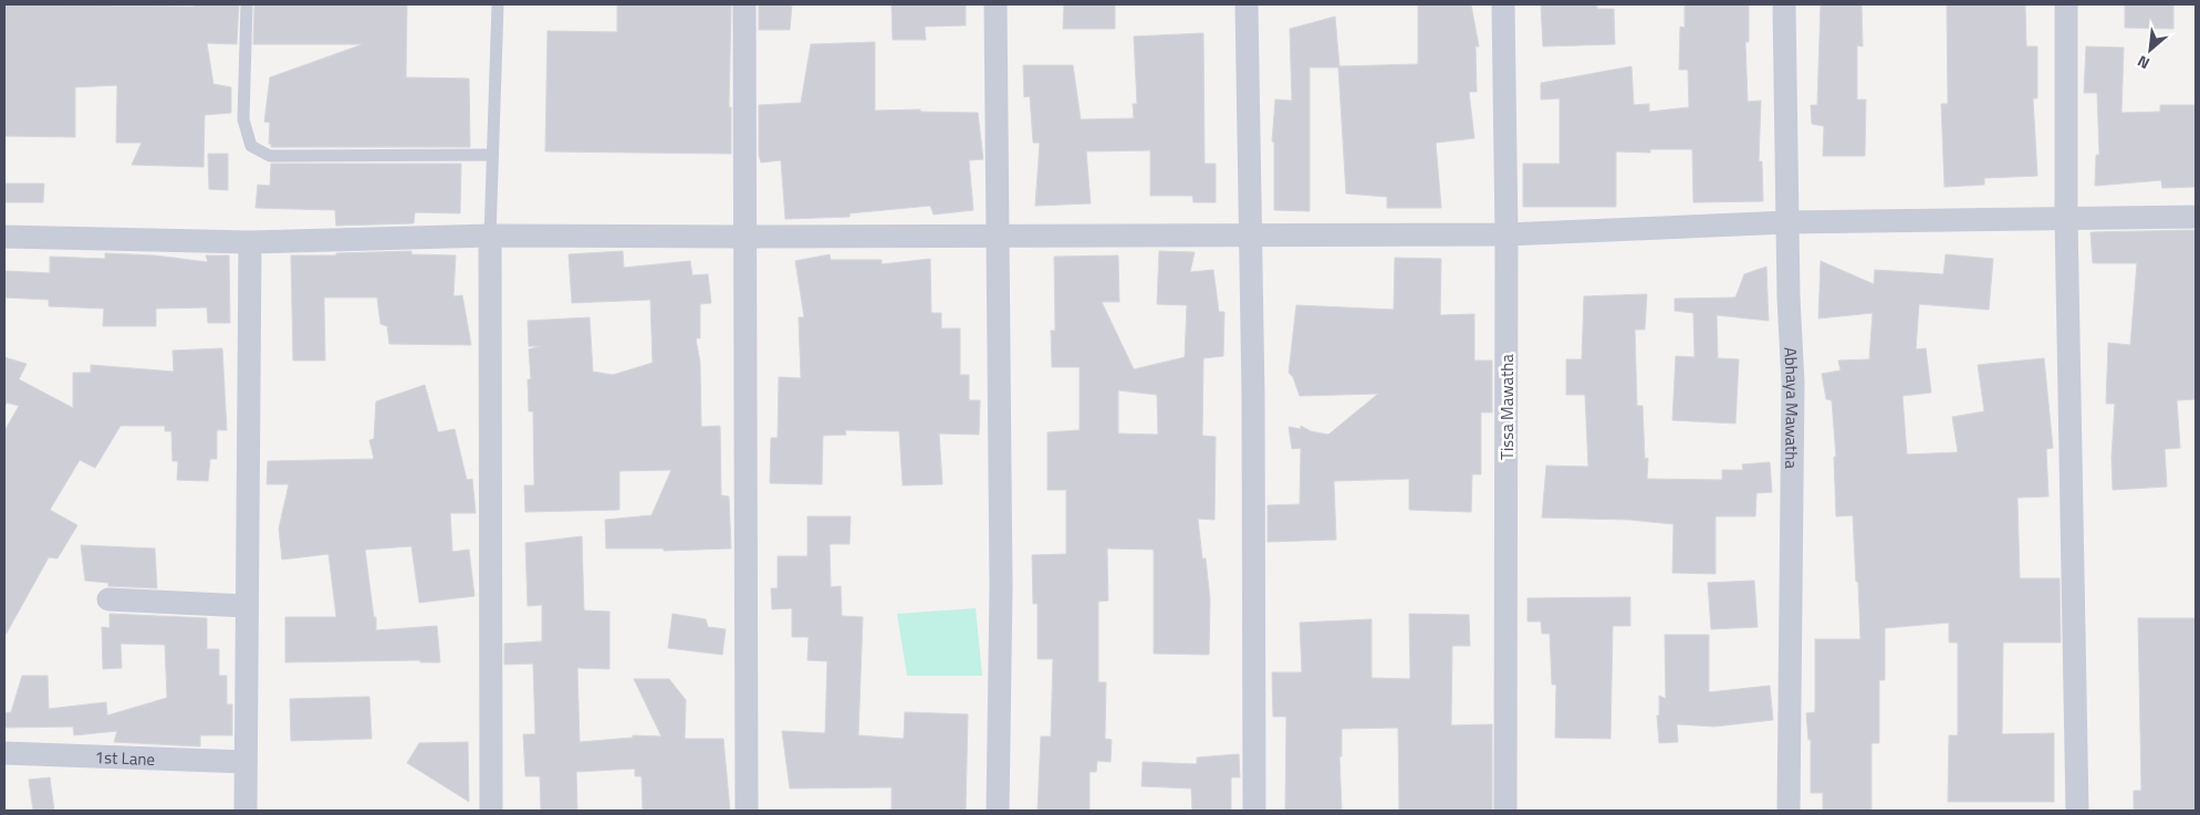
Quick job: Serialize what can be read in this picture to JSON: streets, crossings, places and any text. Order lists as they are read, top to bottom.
{
  "streets": {
    "street": ["Tissa Mawatha", "Abhaya Mawatha", "1st Lane"]
  },
  "north": "bottom left"
}
